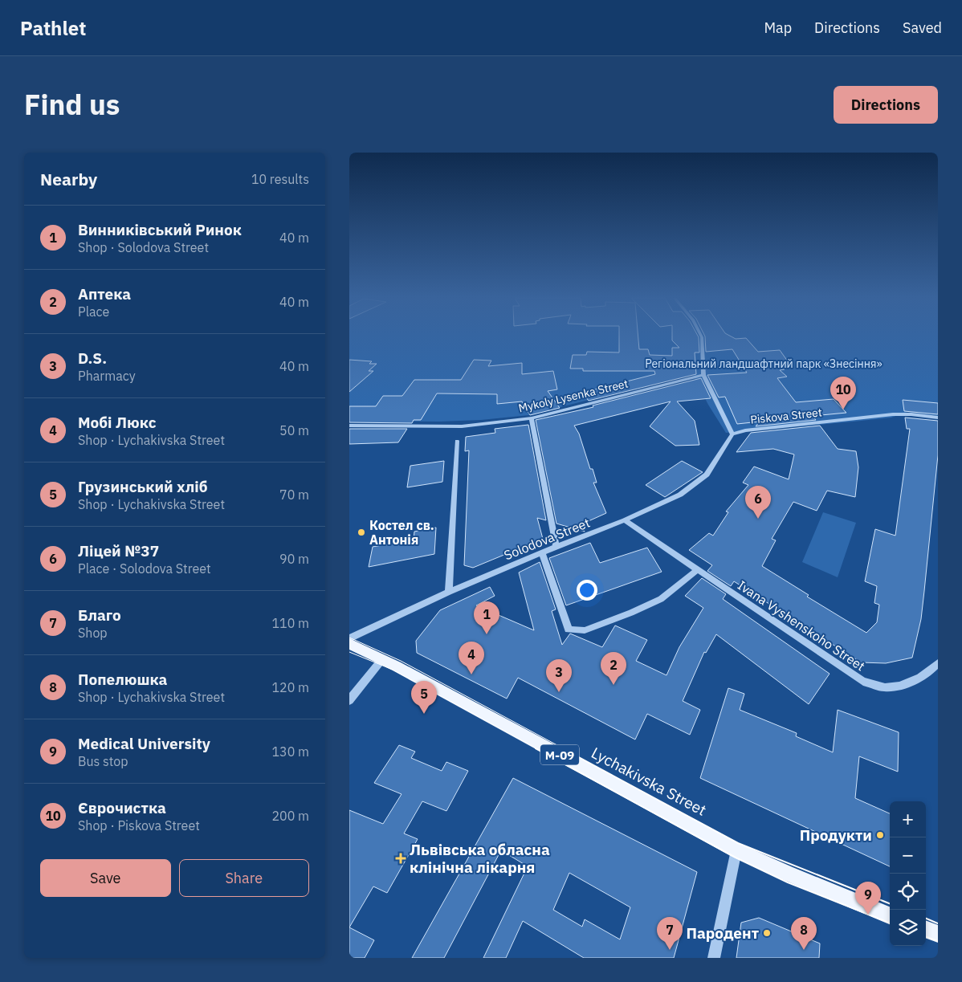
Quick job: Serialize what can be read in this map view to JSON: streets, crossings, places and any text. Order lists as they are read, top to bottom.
{
  "streets": {
    "main road": ["М-09", "Lychakivska Street"],
    "street": [
      "Mykoly Lysenka Street",
      "Piskova Street",
      "Solodova Street",
      "Ivana Vyshenskoho Street"
    ]
  },
  "crossings": [
    ["Piskova Street", "Solodova Street"],
    ["Solodova Street", "Ivana Vyshenskoho Street"]
  ],
  "parks": ["Регіональний ландшафтний парк «Знесіння»"],
  "places": {
    "other": ["Костел св. Антонія", "Продукти", "Пародент"],
    "health": ["Львівська обласна клінічна лікарня"]
  },
  "page": {
    "header": "Pathlet",
    "nav": ["Map", "Directions", "Saved"],
    "title": "Find us",
    "buttons": [
      "Directions",
      ["Save", "Share"]
    ],
    "heading": ["Nearby", "10 results"],
    "list": [
      {
        "mark": "1",
        "name": "Винниківський Ринок",
        "note": "Shop · Solodova Street",
        "value": "40 m"
      },
      {
        "mark": "2",
        "name": "Аптека",
        "note": "Place",
        "value": "40 m"
      },
      {
        "mark": "3",
        "name": "D.S.",
        "note": "Pharmacy",
        "value": "40 m"
      },
      {
        "mark": "4",
        "name": "Мобі Люкс",
        "note": "Shop · Lychakivska Street",
        "value": "50 m"
      },
      {
        "mark": "5",
        "name": "Грузинський хліб",
        "note": "Shop · Lychakivska Street",
        "value": "70 m"
      },
      {
        "mark": "6",
        "name": "Ліцей №37",
        "note": "Place · Solodova Street",
        "value": "90 m"
      },
      {
        "mark": "7",
        "name": "Благо",
        "note": "Shop",
        "value": "110 m"
      },
      {
        "mark": "8",
        "name": "Попелюшка",
        "note": "Shop · Lychakivska Street",
        "value": "120 m"
      },
      {
        "mark": "9",
        "name": "Medical University",
        "note": "Bus stop",
        "value": "130 m"
      },
      {
        "mark": "10",
        "name": "Єврочистка",
        "note": "Shop · Piskova Street",
        "value": "200 m"
      }
    ],
    "pins": [
      "10",
      "6",
      "1",
      "4",
      "2",
      "3",
      "5",
      "9",
      "7",
      "8"
    ],
    "map_buttons": ["+", "−"]
  }
}
